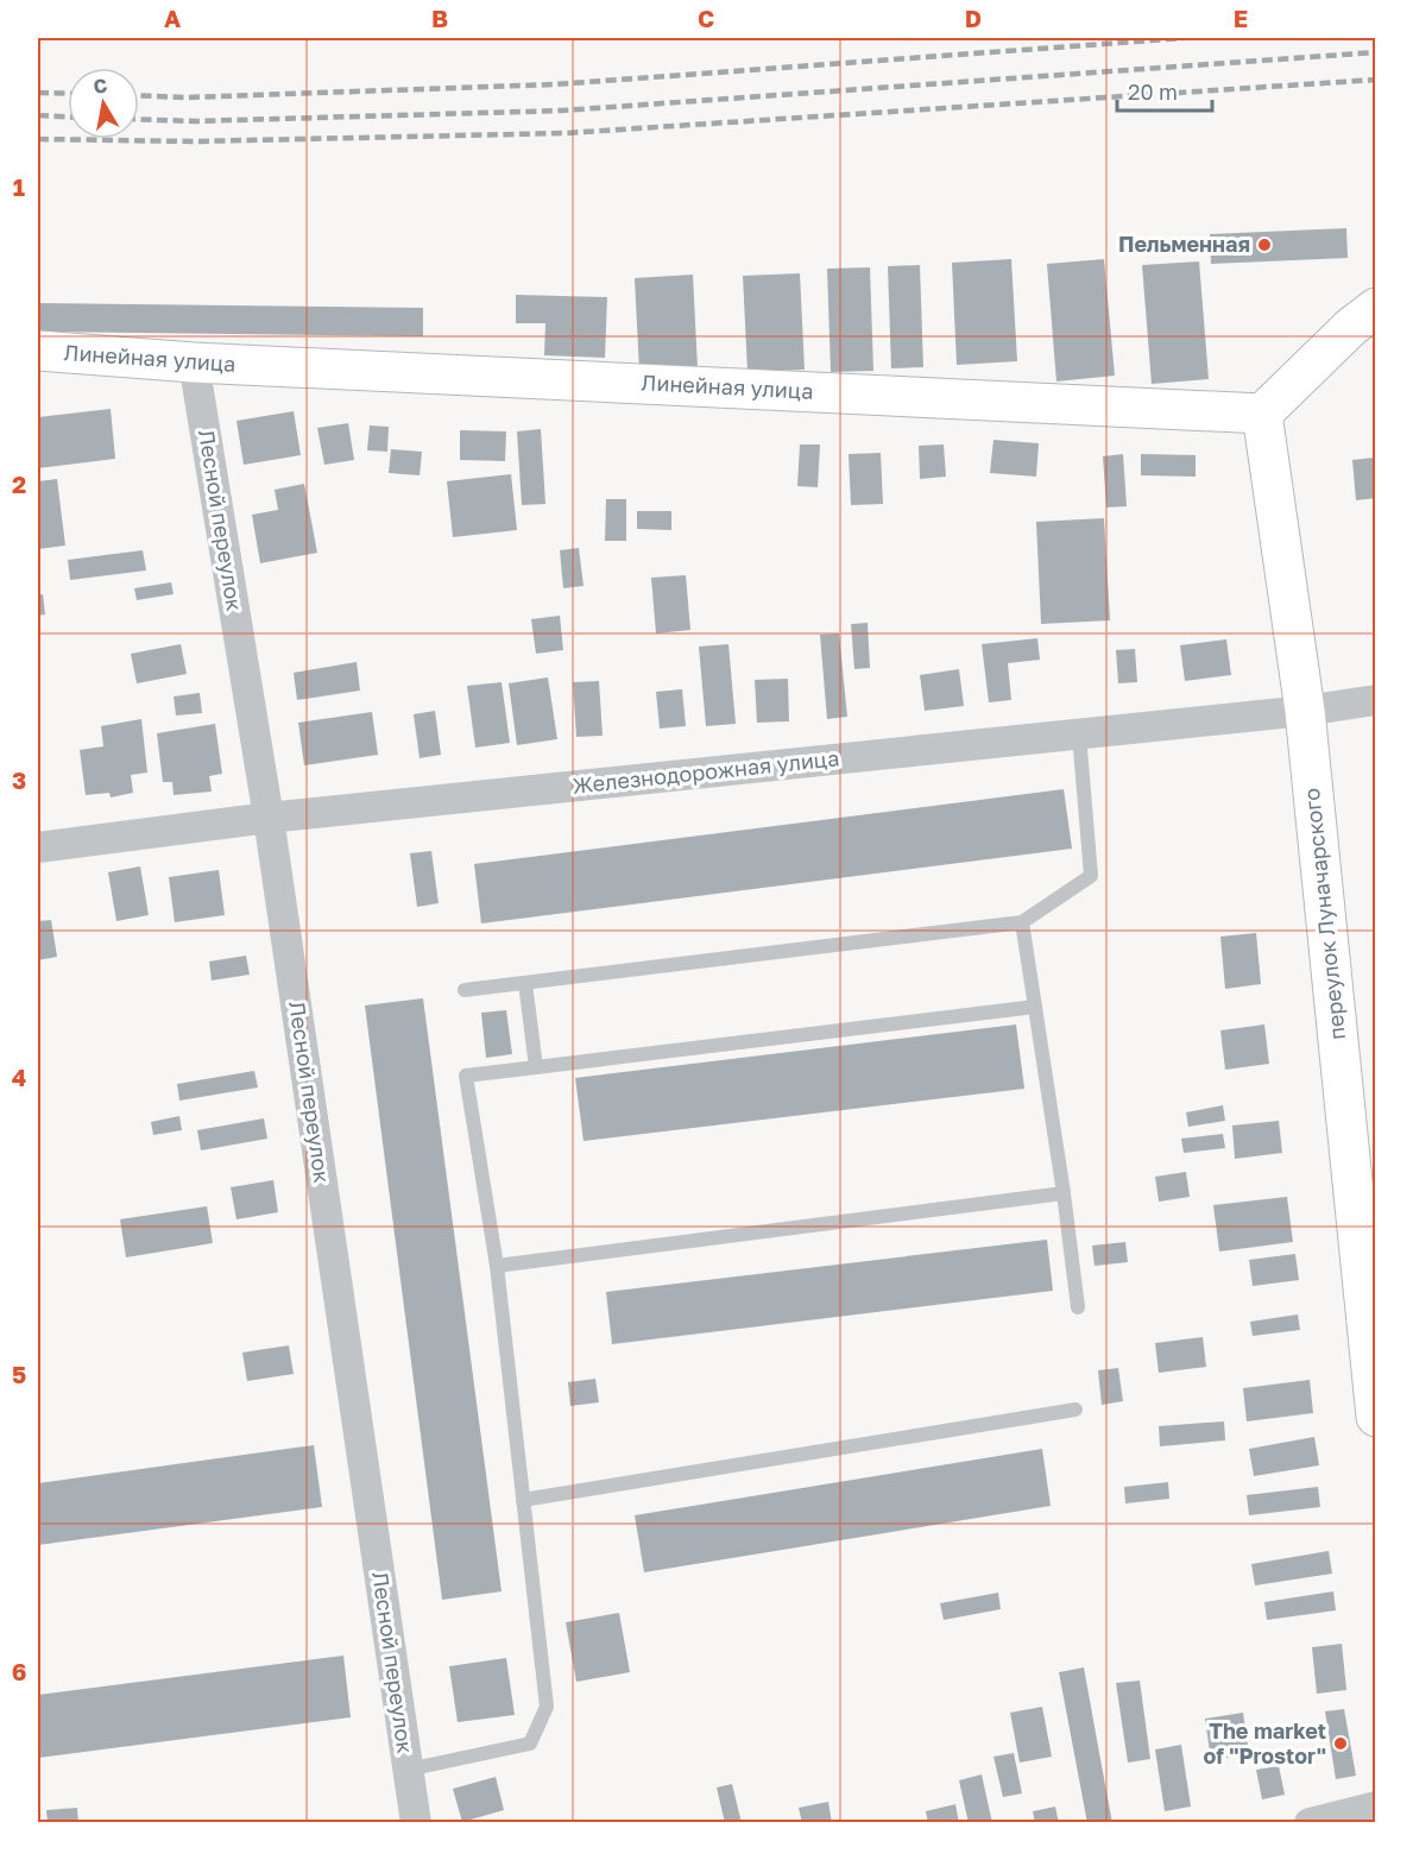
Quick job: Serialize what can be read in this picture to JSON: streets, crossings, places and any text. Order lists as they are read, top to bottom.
{
  "streets": {
    "street": [
      "Линейная улица",
      "Лесной переулок",
      "Железнодорожная улица",
      "переулок Луначарского"
    ]
  },
  "crossings": [
    ["Линейная улица", "Лесной переулок"],
    ["Линейная улица", "переулок Луначарского"],
    ["Лесной переулок", "Железнодорожная улица"],
    ["Железнодорожная улица", "переулок Луначарского"]
  ],
  "places": ["Пельменная", "The market of \"Prostor\""],
  "scale_bar": "20 m",
  "north": "top",
  "grid": {
    "columns": [
      "A",
      "B",
      "C",
      "D",
      "E"
    ],
    "rows": [
      "1",
      "2",
      "3",
      "4",
      "5",
      "6"
    ]
  }
}
